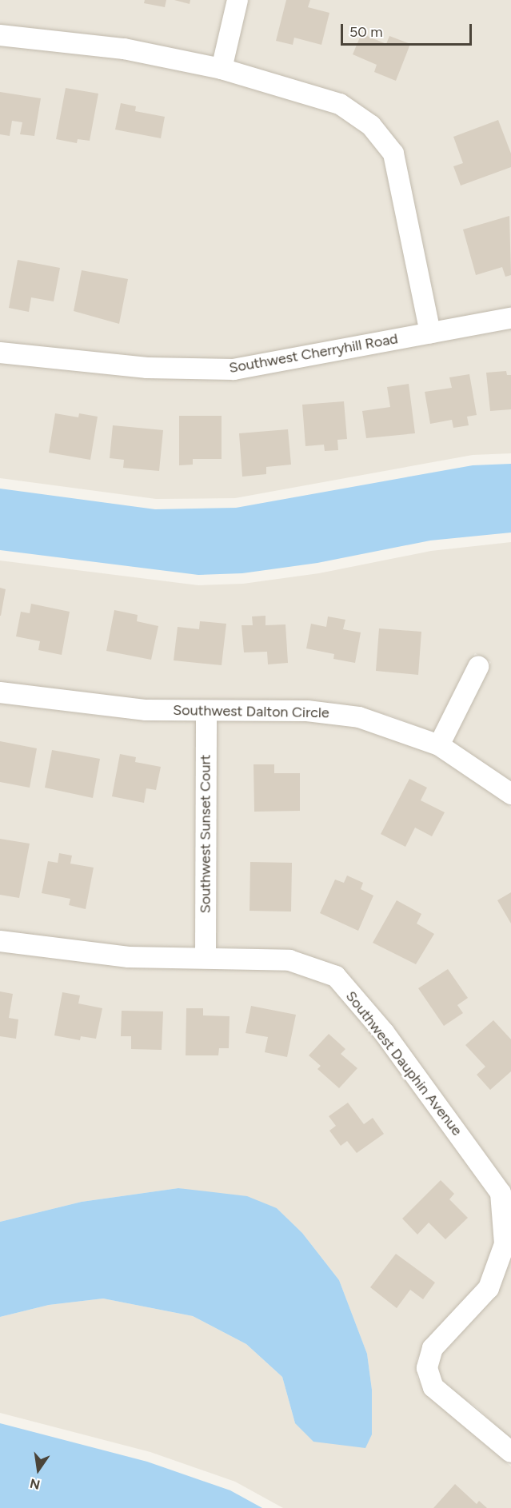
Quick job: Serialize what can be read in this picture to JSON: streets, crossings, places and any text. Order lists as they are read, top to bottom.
{
  "streets": {
    "street": [
      "Southwest Cherryhill Road",
      "Southwest Dalton Circle",
      "Southwest Sunset Court",
      "Southwest Dauphin Avenue"
    ]
  },
  "crossings": [
    ["Southwest Dalton Circle", "Southwest Sunset Court"],
    ["Southwest Sunset Court", "Southwest Dauphin Avenue"]
  ],
  "scale_bar": "50 m",
  "north": "bottom"
}
